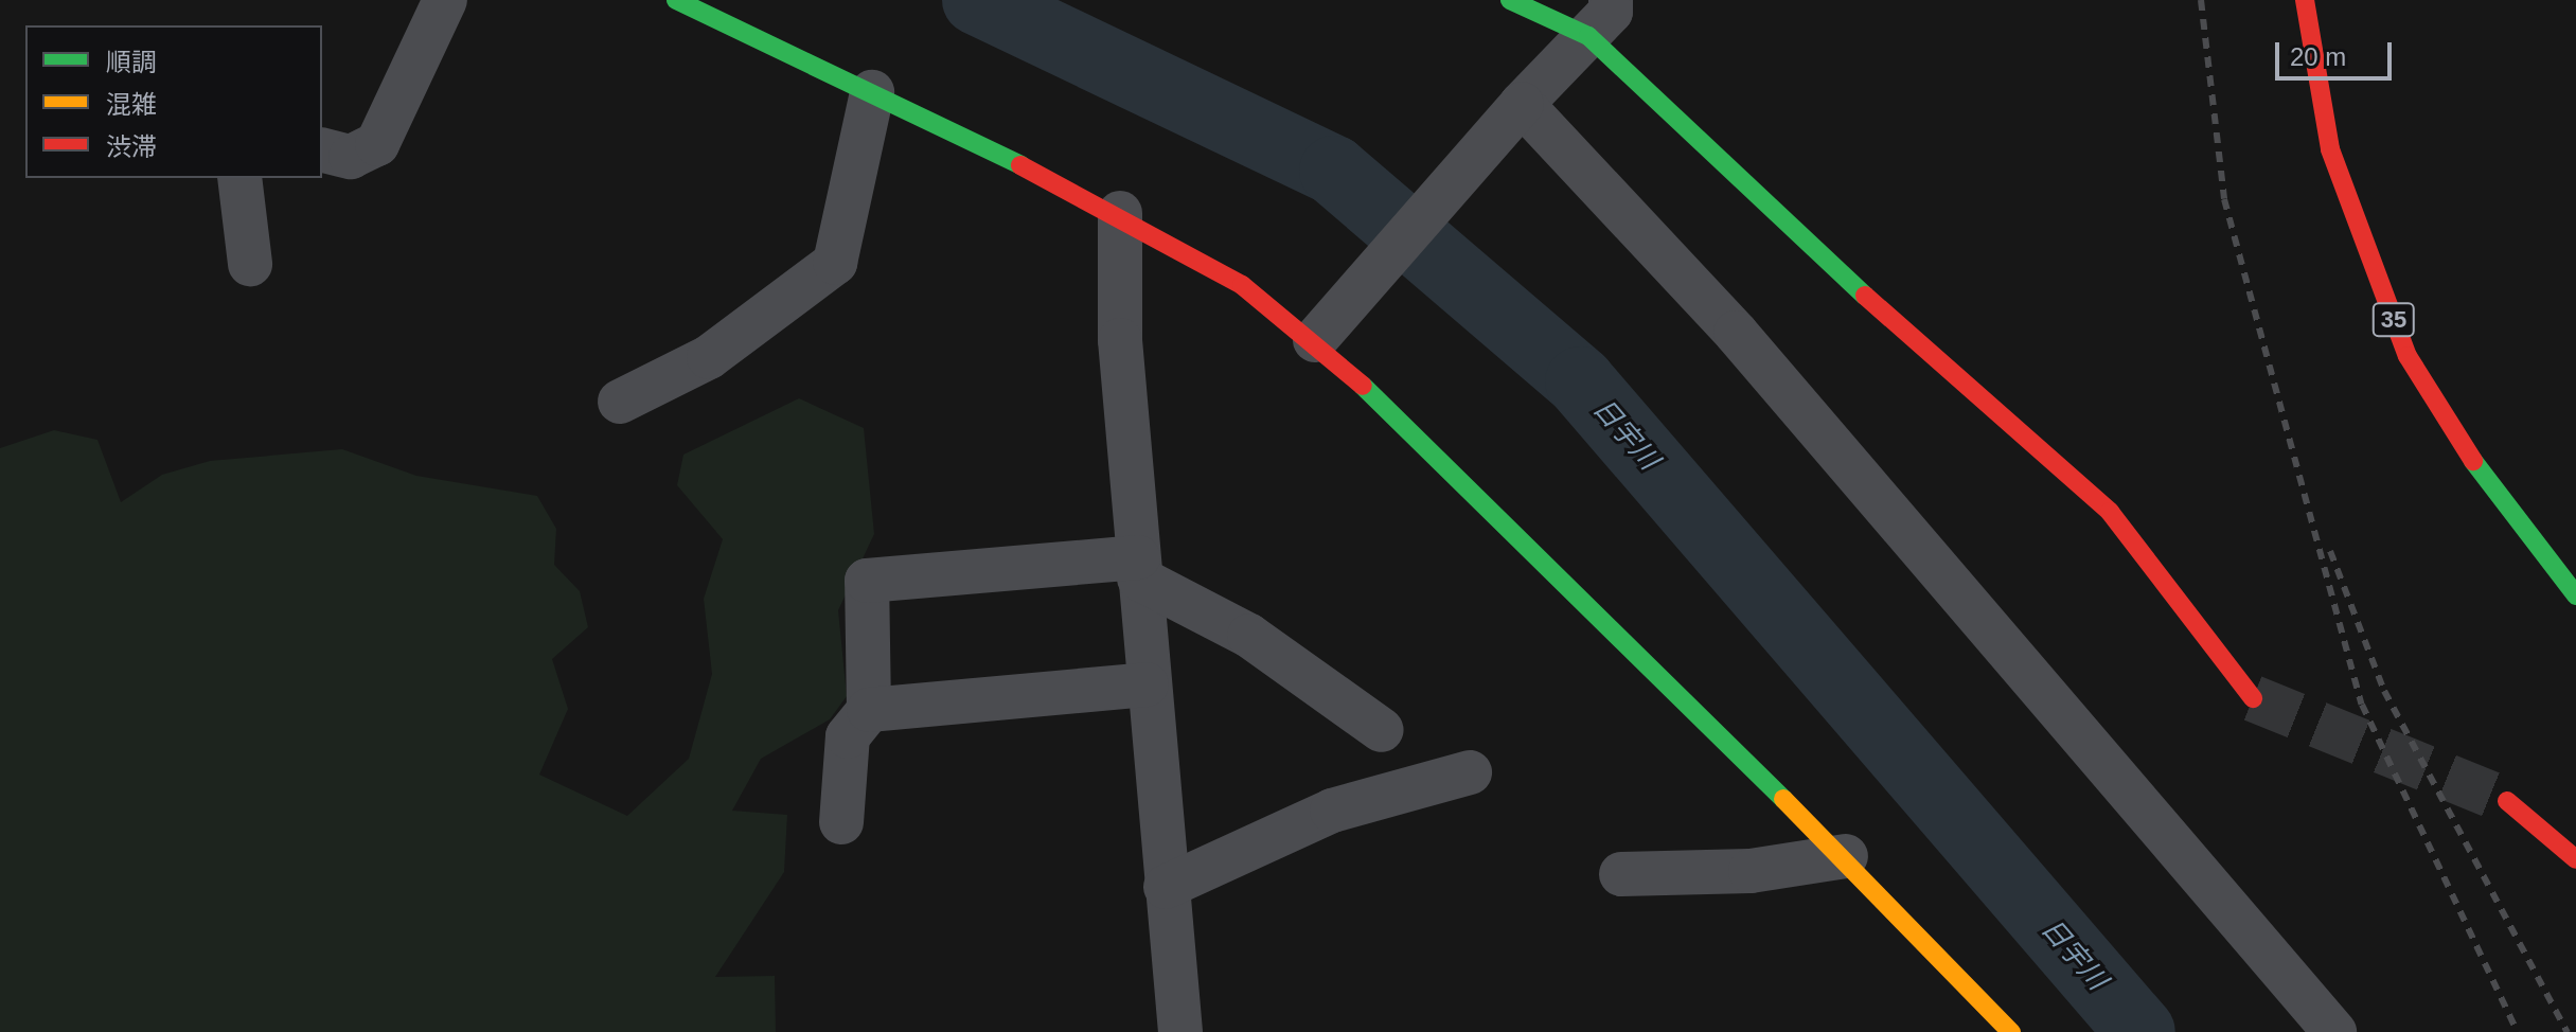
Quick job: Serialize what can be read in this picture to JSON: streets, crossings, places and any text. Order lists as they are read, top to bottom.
{
  "streets": {
    "main road": ["35"]
  },
  "water": ["日宇川"],
  "legend": ["順調", "混雑", "渋滞"],
  "scale_bar": "20 m"
}
